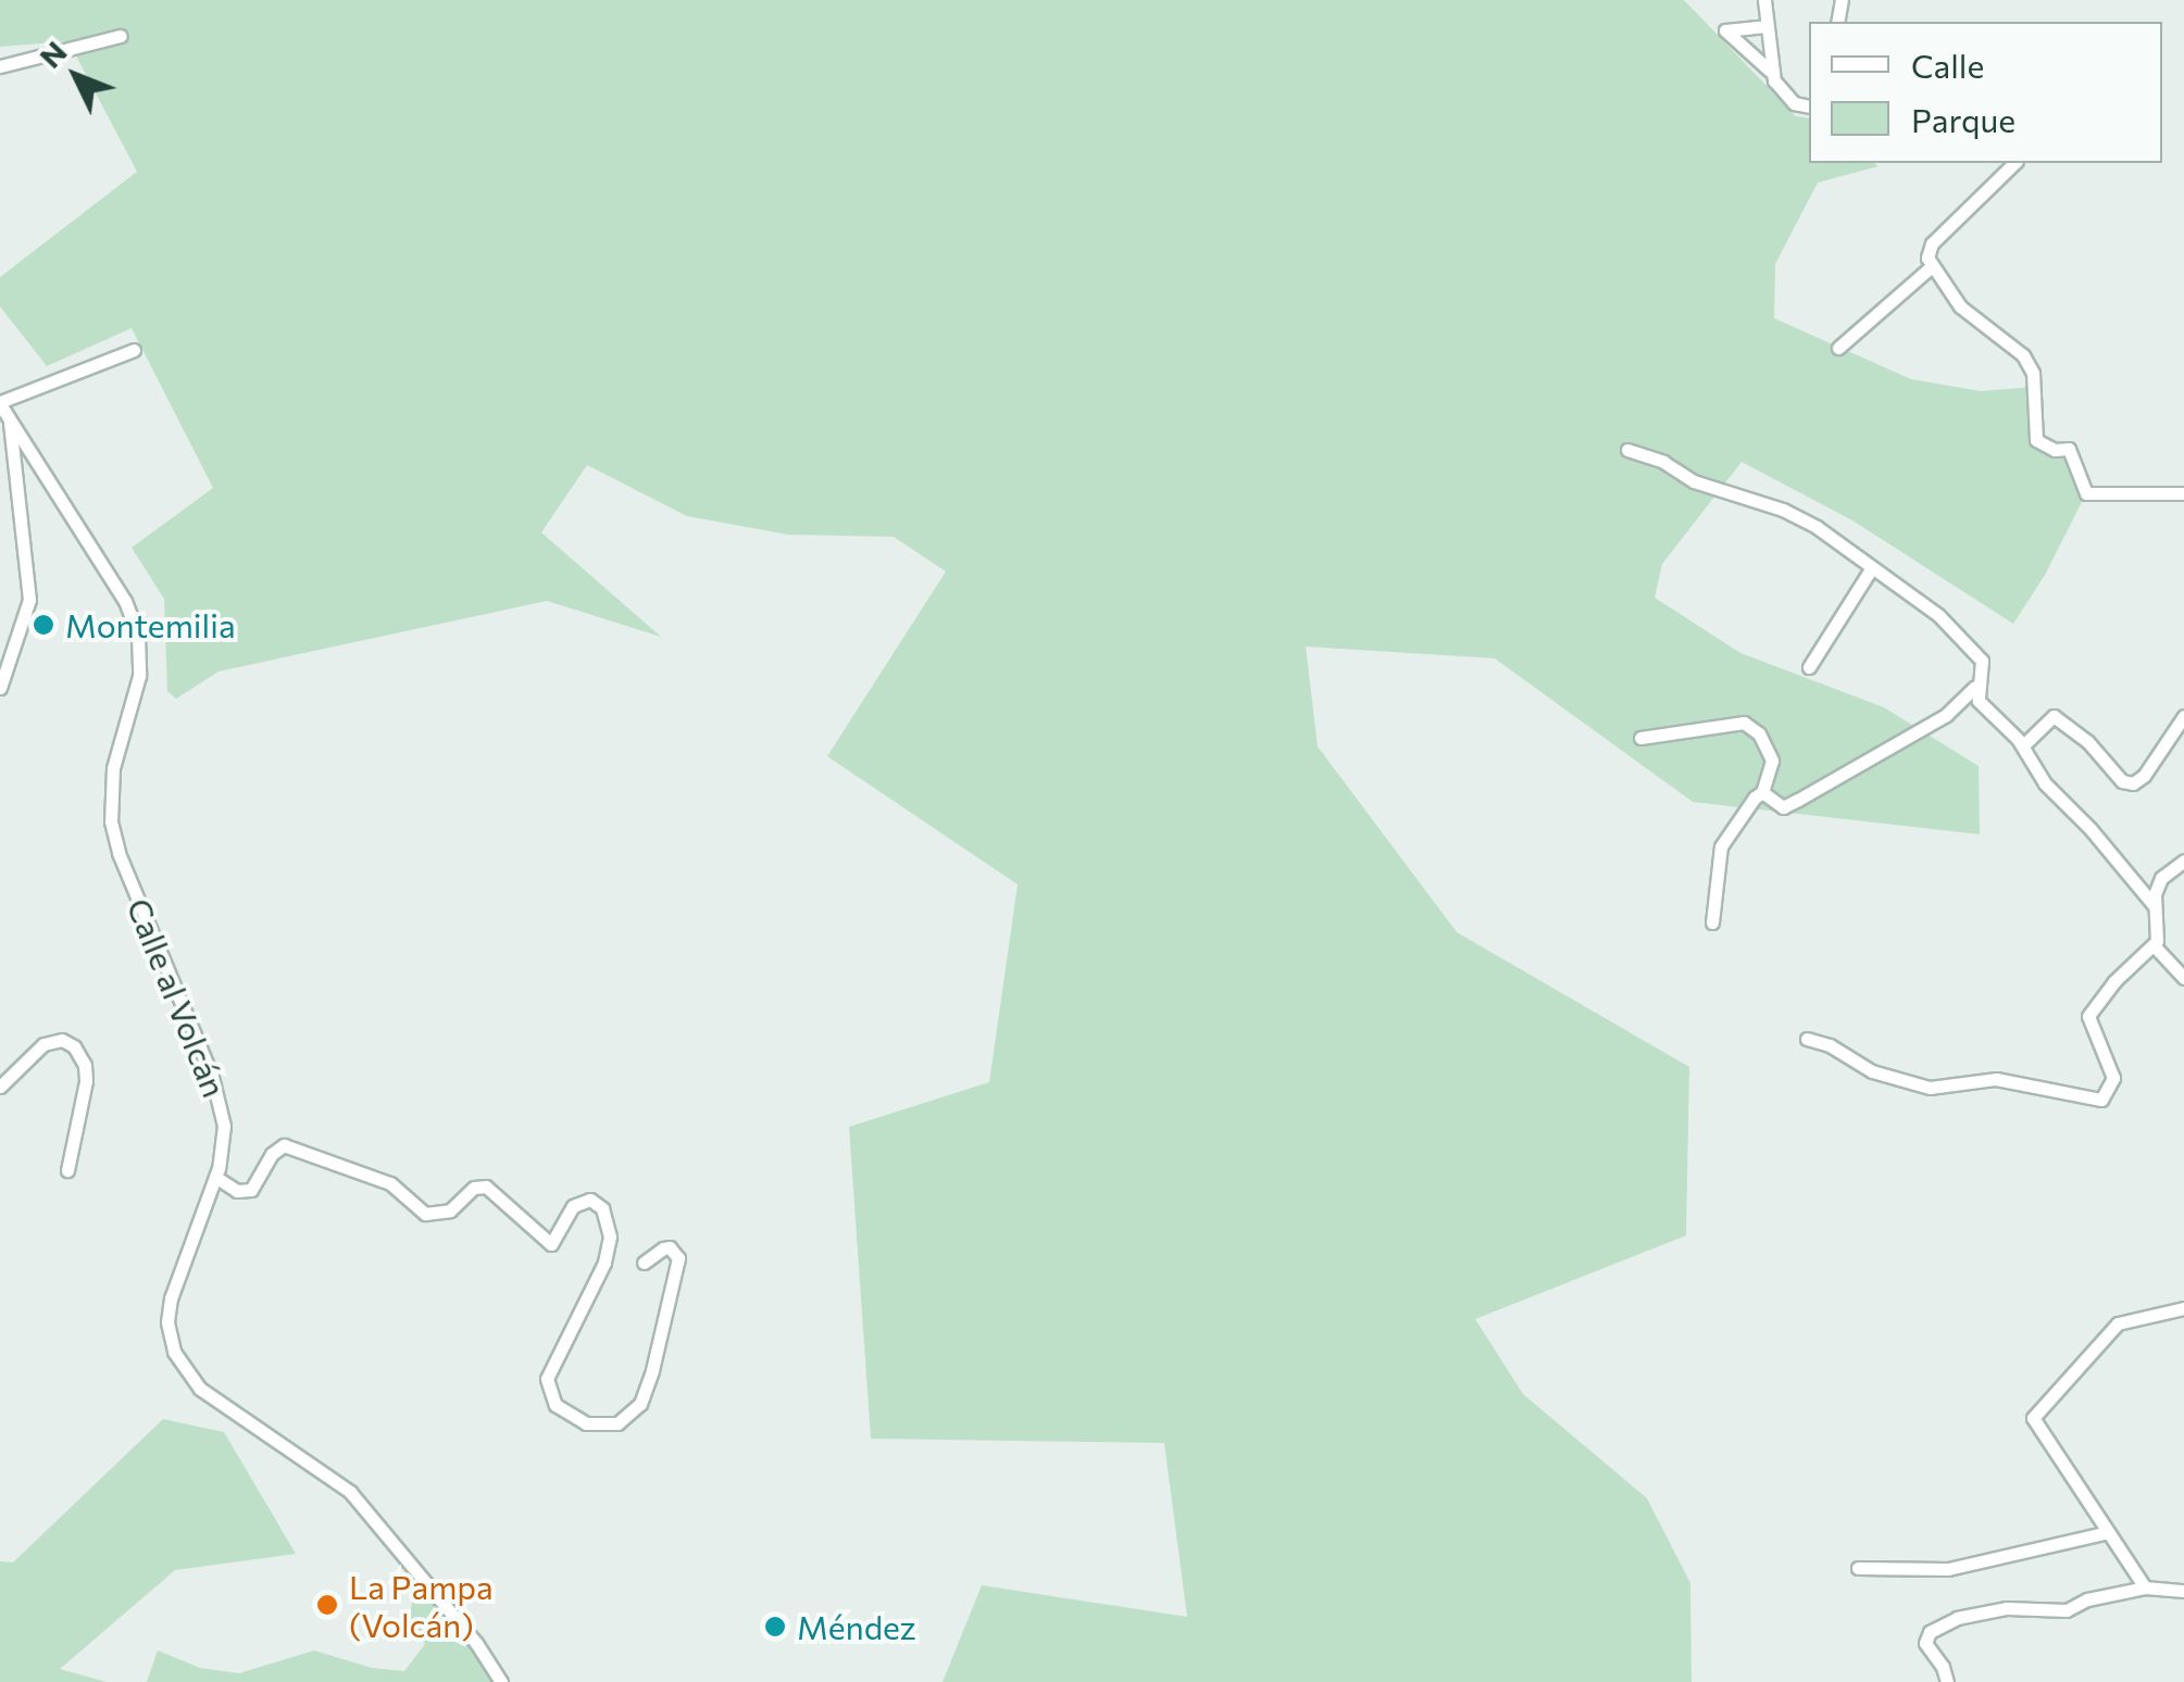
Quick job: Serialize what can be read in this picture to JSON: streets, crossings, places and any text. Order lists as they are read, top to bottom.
{
  "streets": {
    "street": ["Calle al Volcán"]
  },
  "places": ["Montemilia", "La Pampa (Volcán)", "Méndez"],
  "legend": ["Calle", "Parque"],
  "north": "top left"
}
